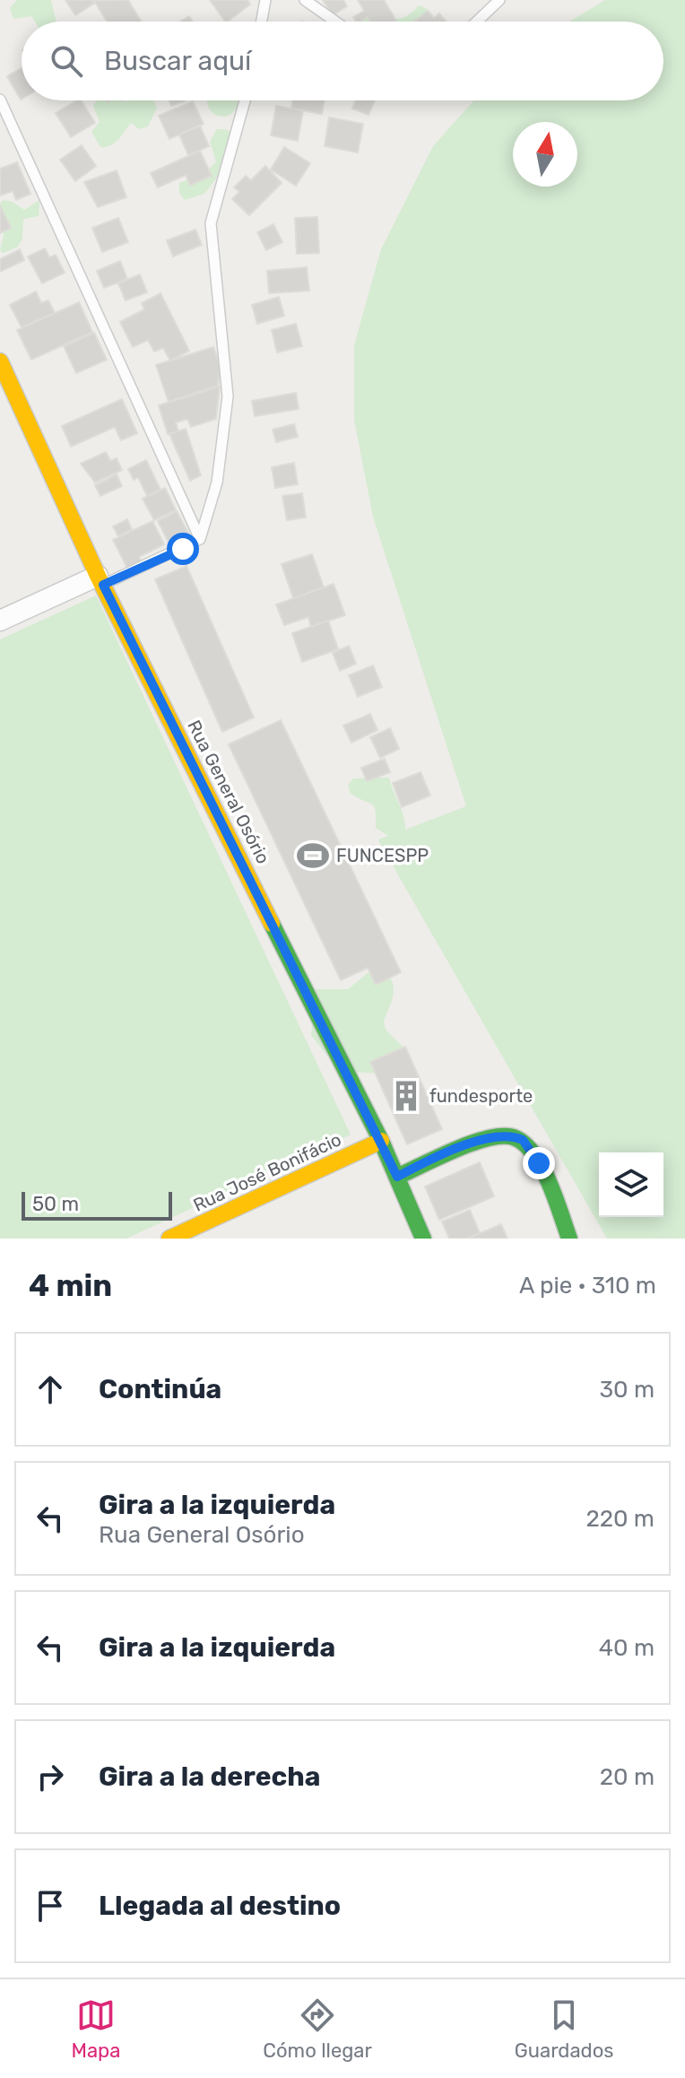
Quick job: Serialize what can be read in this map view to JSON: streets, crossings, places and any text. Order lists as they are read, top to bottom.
{
  "streets": {
    "street": ["Rua General Osório", "Rua José Bonifácio"]
  },
  "crossings": [
    ["Rua General Osório", "Rua José Bonifácio"]
  ],
  "places": {
    "sports": ["FUNCESPP"],
    "building": ["fundesporte"]
  },
  "scale_bar": "50 m",
  "north": "top",
  "page": {
    "search": "Buscar aquí",
    "scale": "50 m",
    "heading": ["4 min", "A pie · 310 m"],
    "list": [
      ["Continúa", "30 m"],
      ["Gira a la izquierda", "Rua General Osório", "220 m"],
      ["Gira a la izquierda", "40 m"],
      ["Gira a la derecha", "20 m"],
      "Llegada al destino"
    ],
    "nav": ["Mapa", "Cómo llegar", "Guardados"]
  }
}
